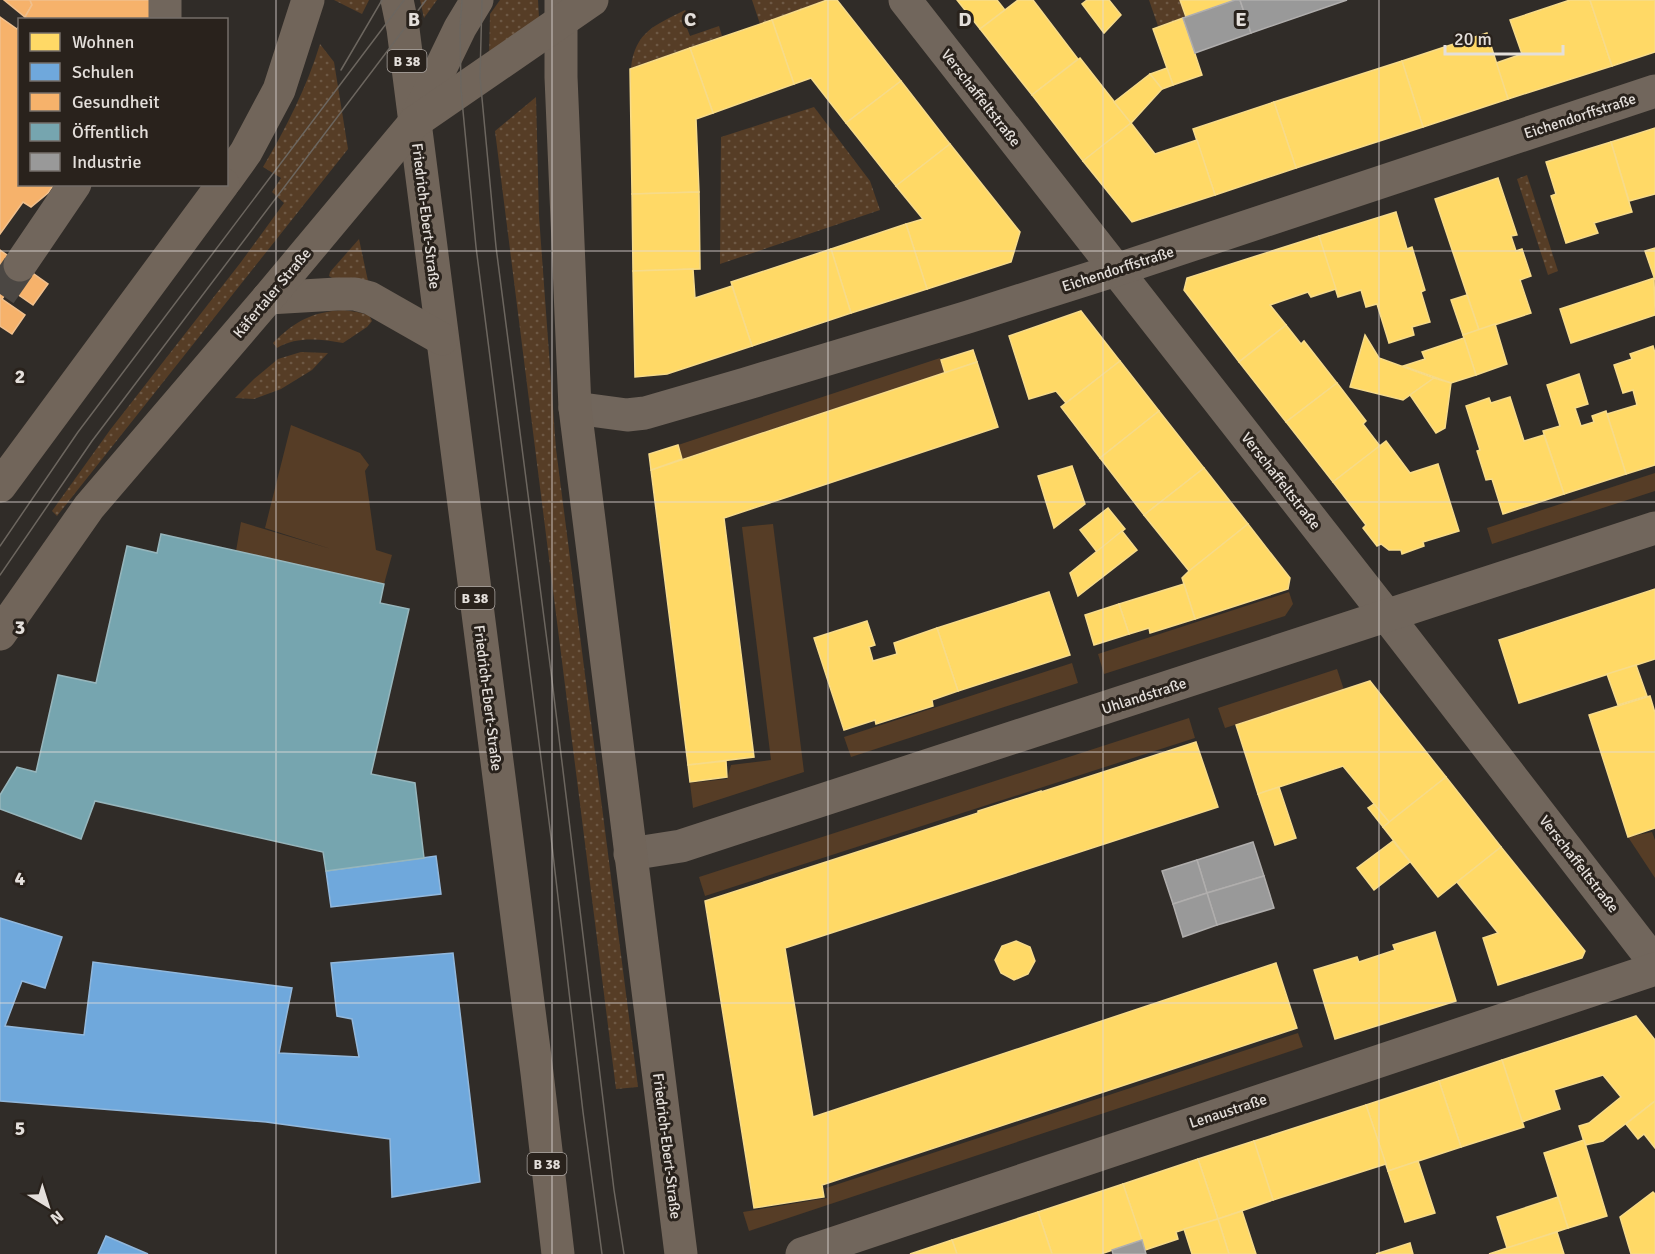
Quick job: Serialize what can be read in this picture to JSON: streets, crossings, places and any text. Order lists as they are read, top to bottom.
{
  "streets": {
    "main road": ["B 38", "Friedrich-Ebert-Straße", "Käfertaler Straße"],
    "street": [
      "Verschaffeltstraße",
      "Eichendorffstraße",
      "Uhlandstraße",
      "Lenaustraße"
    ]
  },
  "crossings": [
    ["Verschaffeltstraße", "Eichendorffstraße"],
    ["Verschaffeltstraße", "Uhlandstraße"],
    ["Eichendorffstraße", "Friedrich-Ebert-Straße"],
    ["Friedrich-Ebert-Straße", "Käfertaler Straße"],
    ["Friedrich-Ebert-Straße", "Uhlandstraße"]
  ],
  "legend": [
    "Wohnen",
    "Schulen",
    "Gesundheit",
    "Öffentlich",
    "Industrie"
  ],
  "scale_bar": "20 m",
  "north": "bottom right",
  "grid": {
    "columns": [
      "B",
      "C",
      "D",
      "E"
    ],
    "rows": [
      "2",
      "3",
      "4",
      "5"
    ]
  }
}
